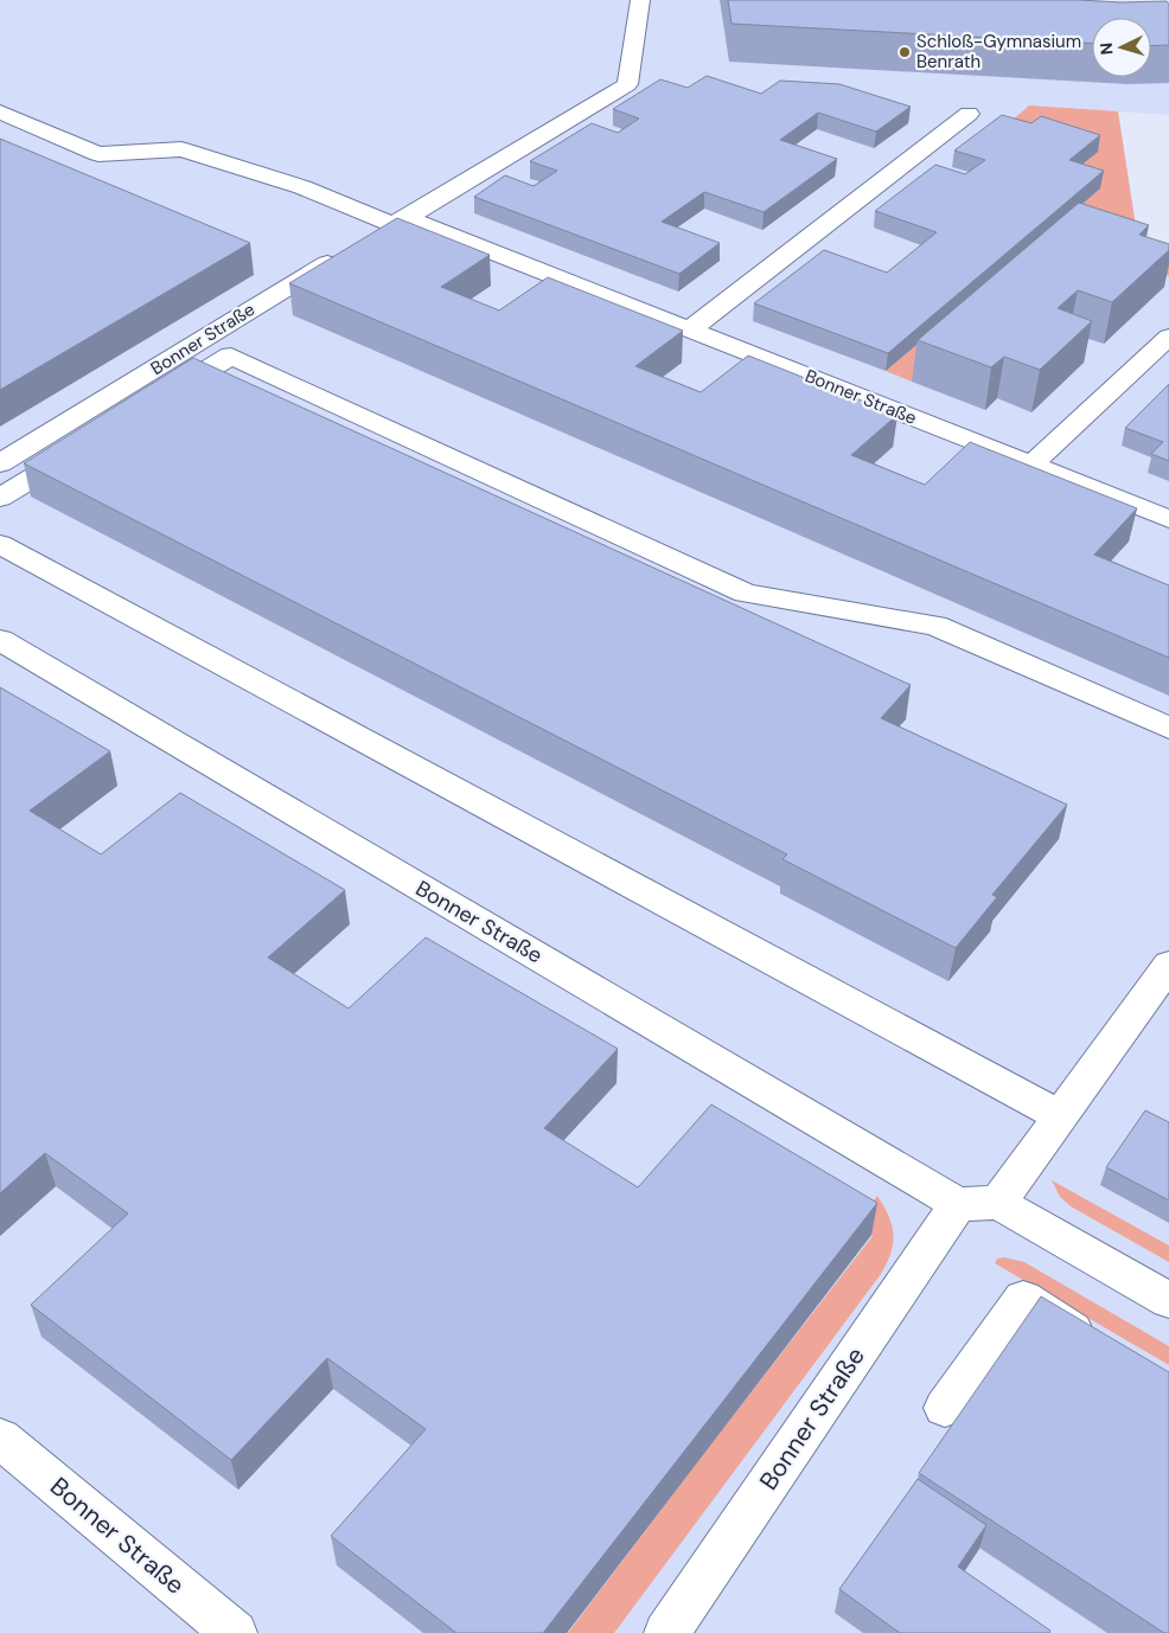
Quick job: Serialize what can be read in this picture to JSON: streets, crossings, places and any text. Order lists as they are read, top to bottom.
{
  "streets": {
    "lane": ["Bonner Straße"]
  },
  "places": ["Schloß-Gymnasium Benrath"],
  "north": "left"
}
